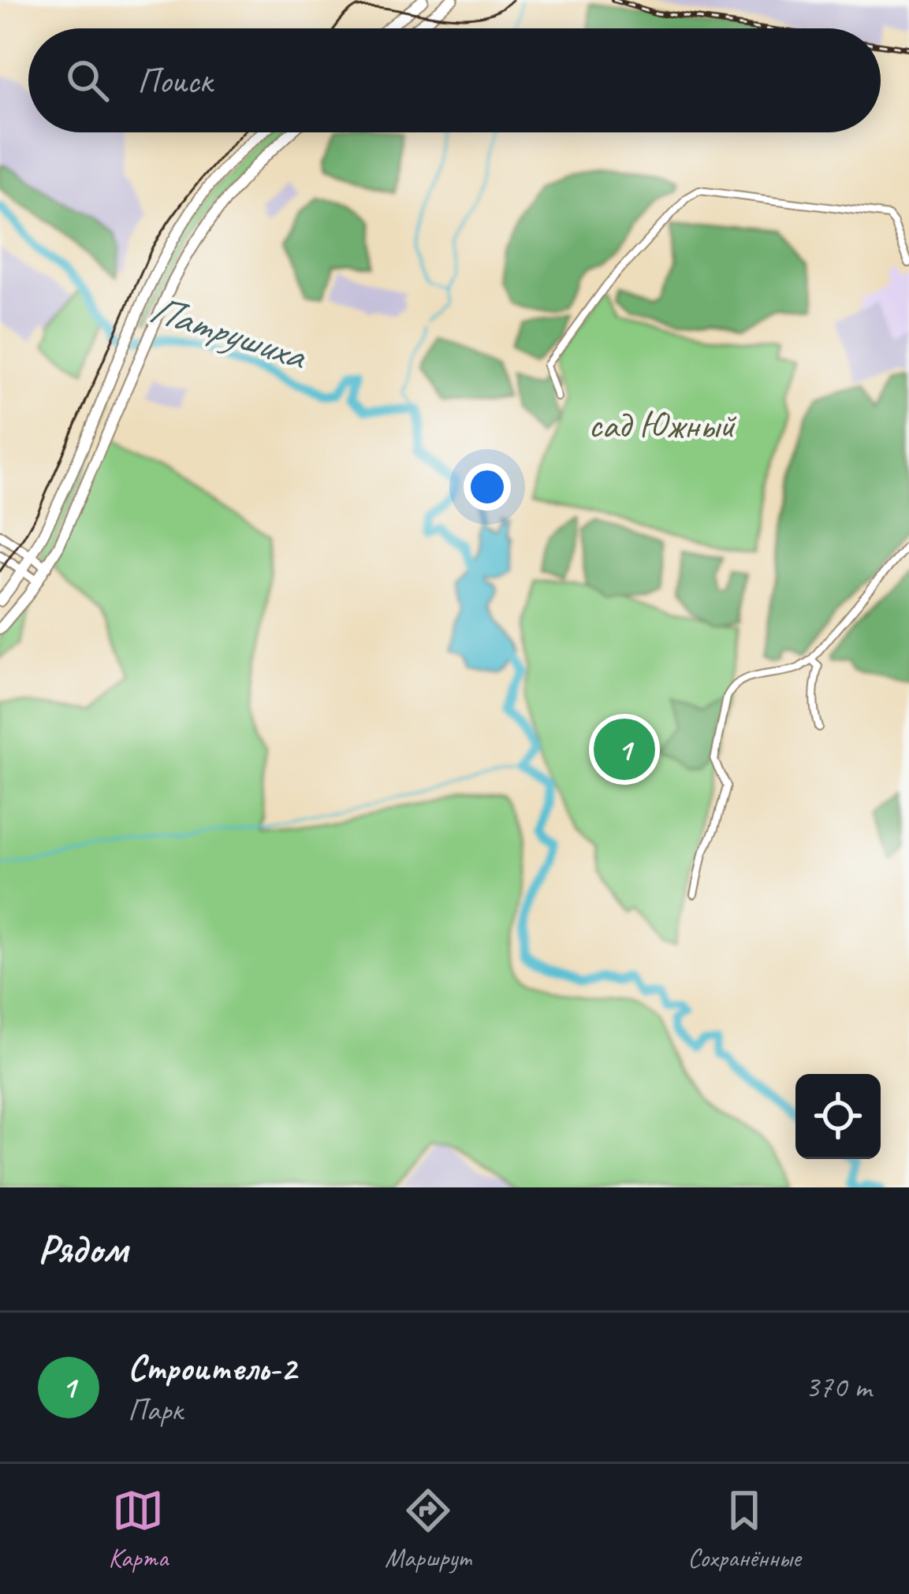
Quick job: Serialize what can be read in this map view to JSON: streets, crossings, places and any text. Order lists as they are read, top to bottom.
{
  "water": ["Патрушиха"],
  "parks": ["сад Южный"],
  "page": {
    "search": "Поиск",
    "pins": "1",
    "heading": "Рядом",
    "list": [
      {
        "mark": "1",
        "name": "Строитель-2",
        "note": "Парк",
        "value": "370 m"
      }
    ],
    "nav": ["Карта", "Маршрут", "Сохранённые"]
  }
}
